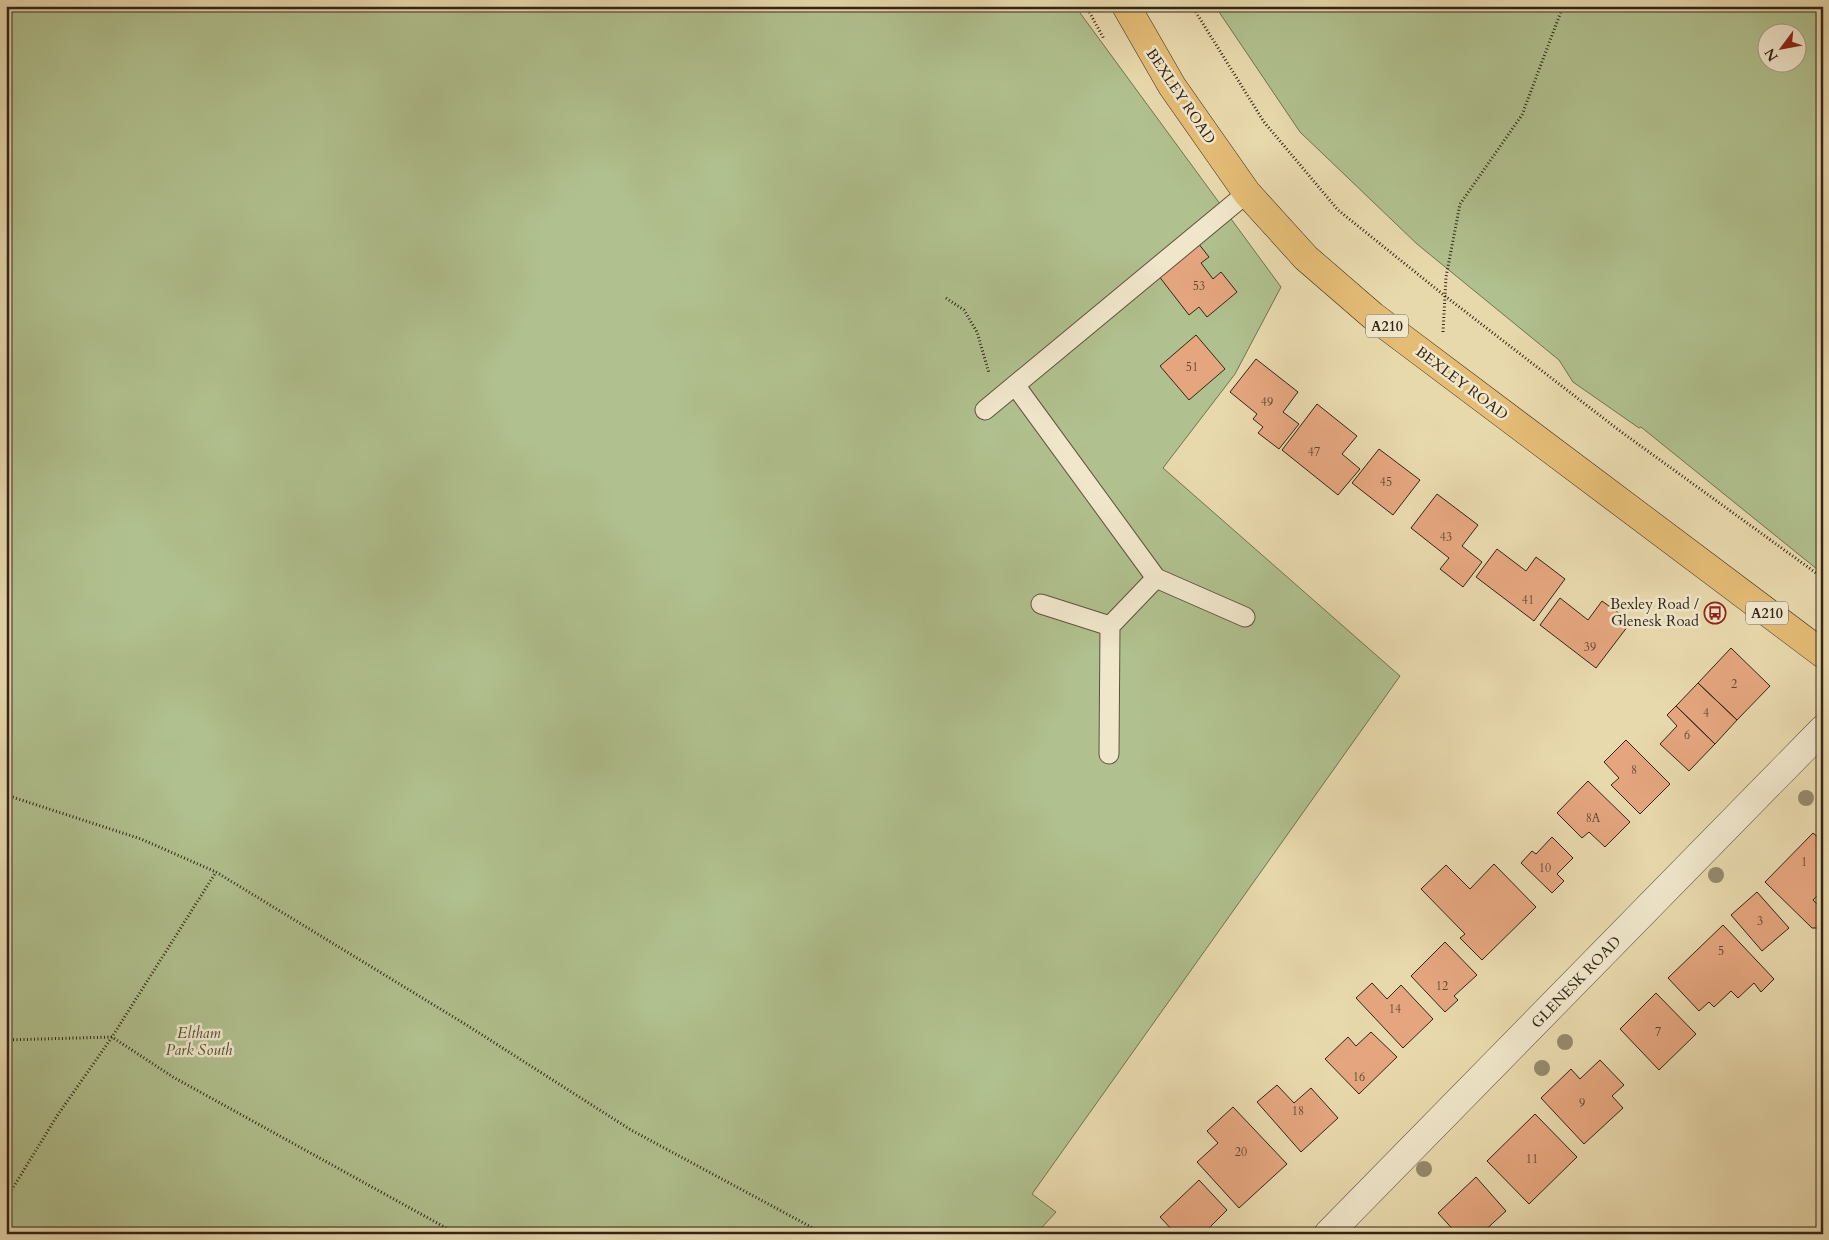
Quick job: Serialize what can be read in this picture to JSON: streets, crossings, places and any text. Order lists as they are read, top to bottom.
{
  "streets": {
    "main road": ["BEXLEY ROAD", "A210"],
    "street": ["GLENESK ROAD"]
  },
  "parks": ["Eltham Park South"],
  "places": {
    "bus stop": ["Bexley Road / Glenesk Road"]
  },
  "house_numbers": [
    "53",
    "51",
    "49",
    "47",
    "45",
    "43",
    "41",
    "39",
    "2",
    "4",
    "6",
    "8",
    "8A",
    "1",
    "10",
    "3",
    "5",
    "12",
    "14",
    "7",
    "16",
    "9",
    "18",
    "20",
    "11"
  ],
  "north": "bottom left"
}
